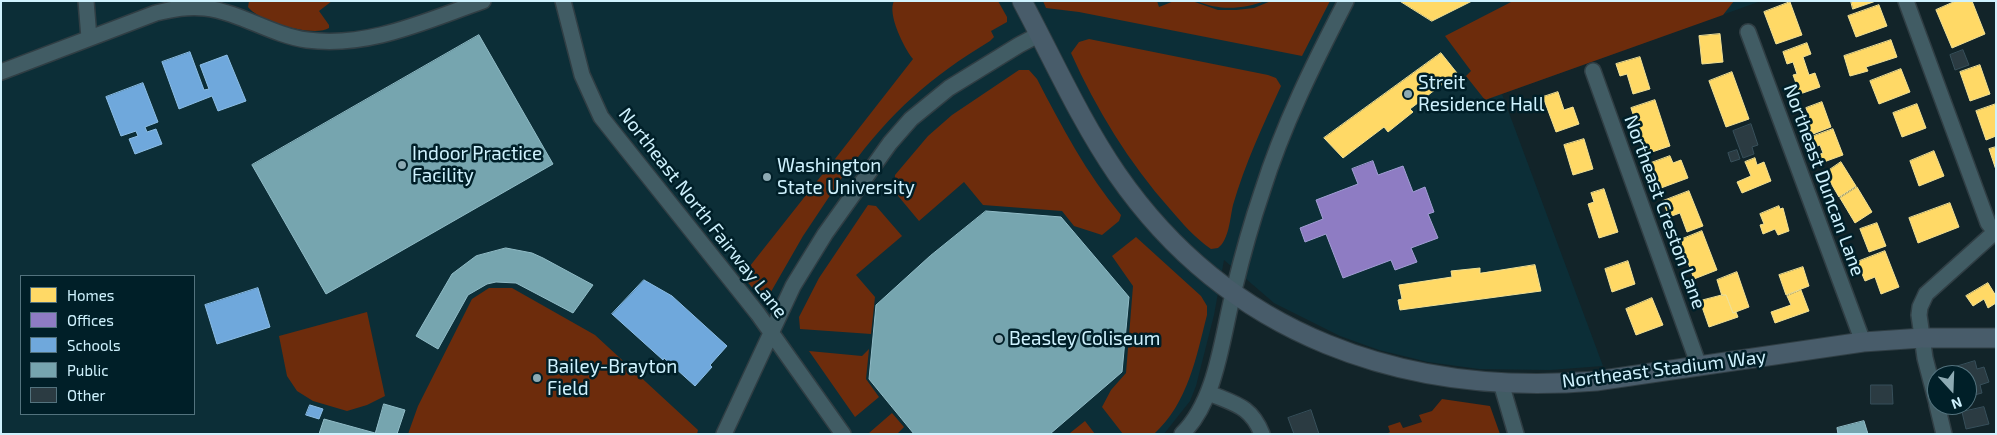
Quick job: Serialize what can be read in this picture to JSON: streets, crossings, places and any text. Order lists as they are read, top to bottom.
{
  "streets": {
    "main road": ["Northeast Stadium Way"],
    "street": ["Northeast Duncan Lane", "Northeast Creston Lane", "Northeast North Fairway Lane"]
  },
  "crossings": [
    ["Northeast Duncan Lane", "Northeast Stadium Way"],
    ["Northeast Creston Lane", "Northeast Stadium Way"]
  ],
  "places": [
    "Streit Residence Hall",
    "Indoor Practice Facility",
    "Washington State University",
    "Beasley Coliseum",
    "Bailey-Brayton Field"
  ],
  "legend": [
    "Homes",
    "Offices",
    "Schools",
    "Public",
    "Other"
  ],
  "north": "bottom"
}
